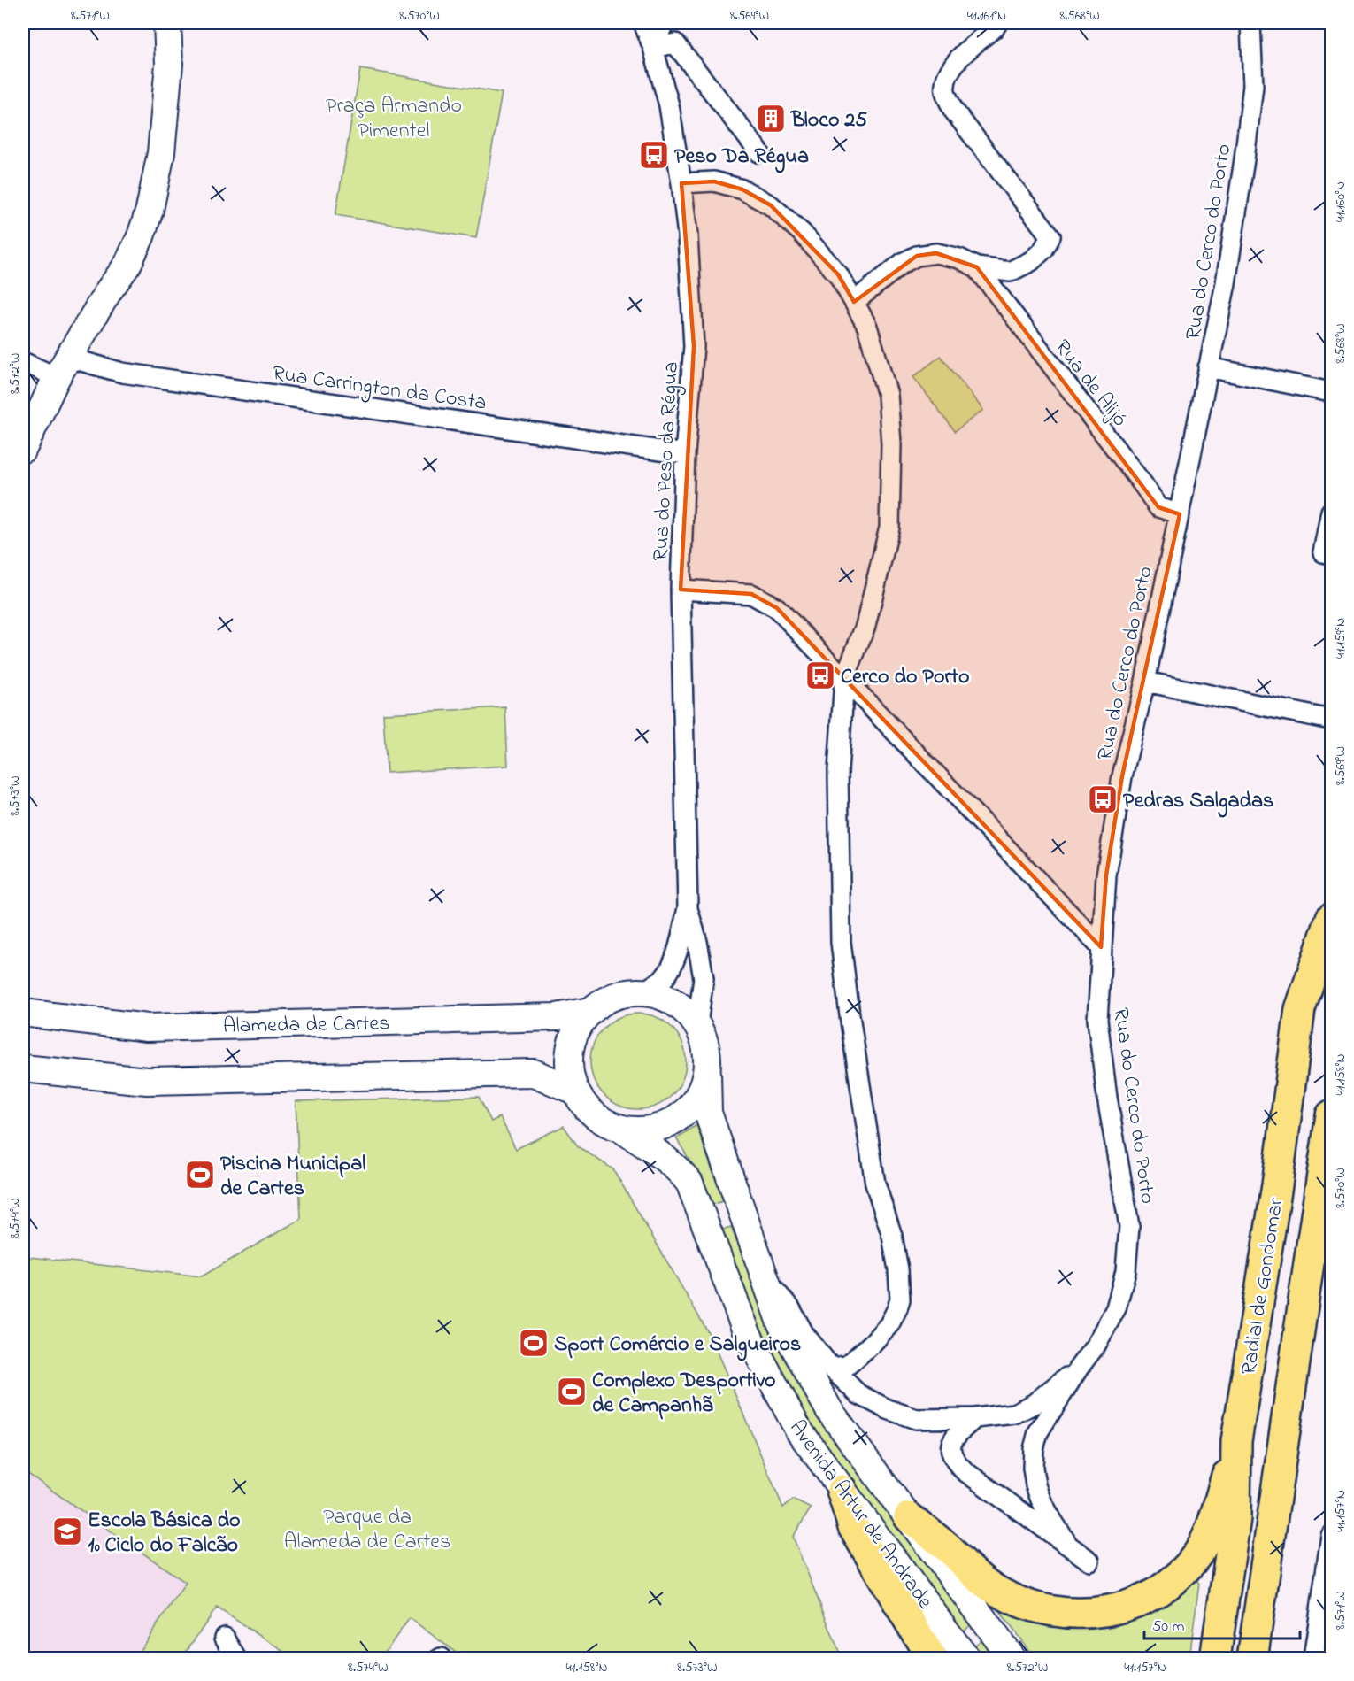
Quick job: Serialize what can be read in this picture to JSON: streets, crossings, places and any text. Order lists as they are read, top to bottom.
{
  "streets": {
    "highway": ["Radial de Gondomar"],
    "main road": ["Alameda de Cartes", "Avenida Artur de Andrade"],
    "street": [
      "Rua do Cerco do Porto",
      "Rua de Alijó",
      "Rua Carrington da Costa",
      "Rua do Peso da Régua"
    ]
  },
  "crossings": [
    ["Rua do Cerco do Porto", "Rua de Alijó"],
    ["Rua Carrington da Costa", "Rua do Peso da Régua"],
    ["Rua do Peso da Régua", "Alameda de Cartes"],
    ["Rua do Peso da Régua", "Avenida Artur de Andrade"],
    ["Alameda de Cartes", "Avenida Artur de Andrade"]
  ],
  "parks": ["Praça Armando Pimentel", "Parque da Alameda de Cartes"],
  "places": {
    "building": ["Bloco 25"],
    "bus stop": ["Peso Da Régua", "Cerco do Porto", "Pedras Salgadas"],
    "sports": ["Piscina Municipal de Cartes", "Sport Comércio e Salgueiros", "Complexo Desportivo de Campanhã"],
    "school or university": ["Escola Básica do 1º Ciclo do Falcão"]
  },
  "scale_bar": "50 m",
  "coordinates": [
    "8.571°W",
    "8.570°W",
    "8.569°W",
    "41.161°N",
    "8.568°W",
    "41.160°N",
    "8.572°W",
    "41.159°N",
    "8.573°W",
    "41.158°N",
    "8.574°W",
    "41.157°N"
  ]
}
